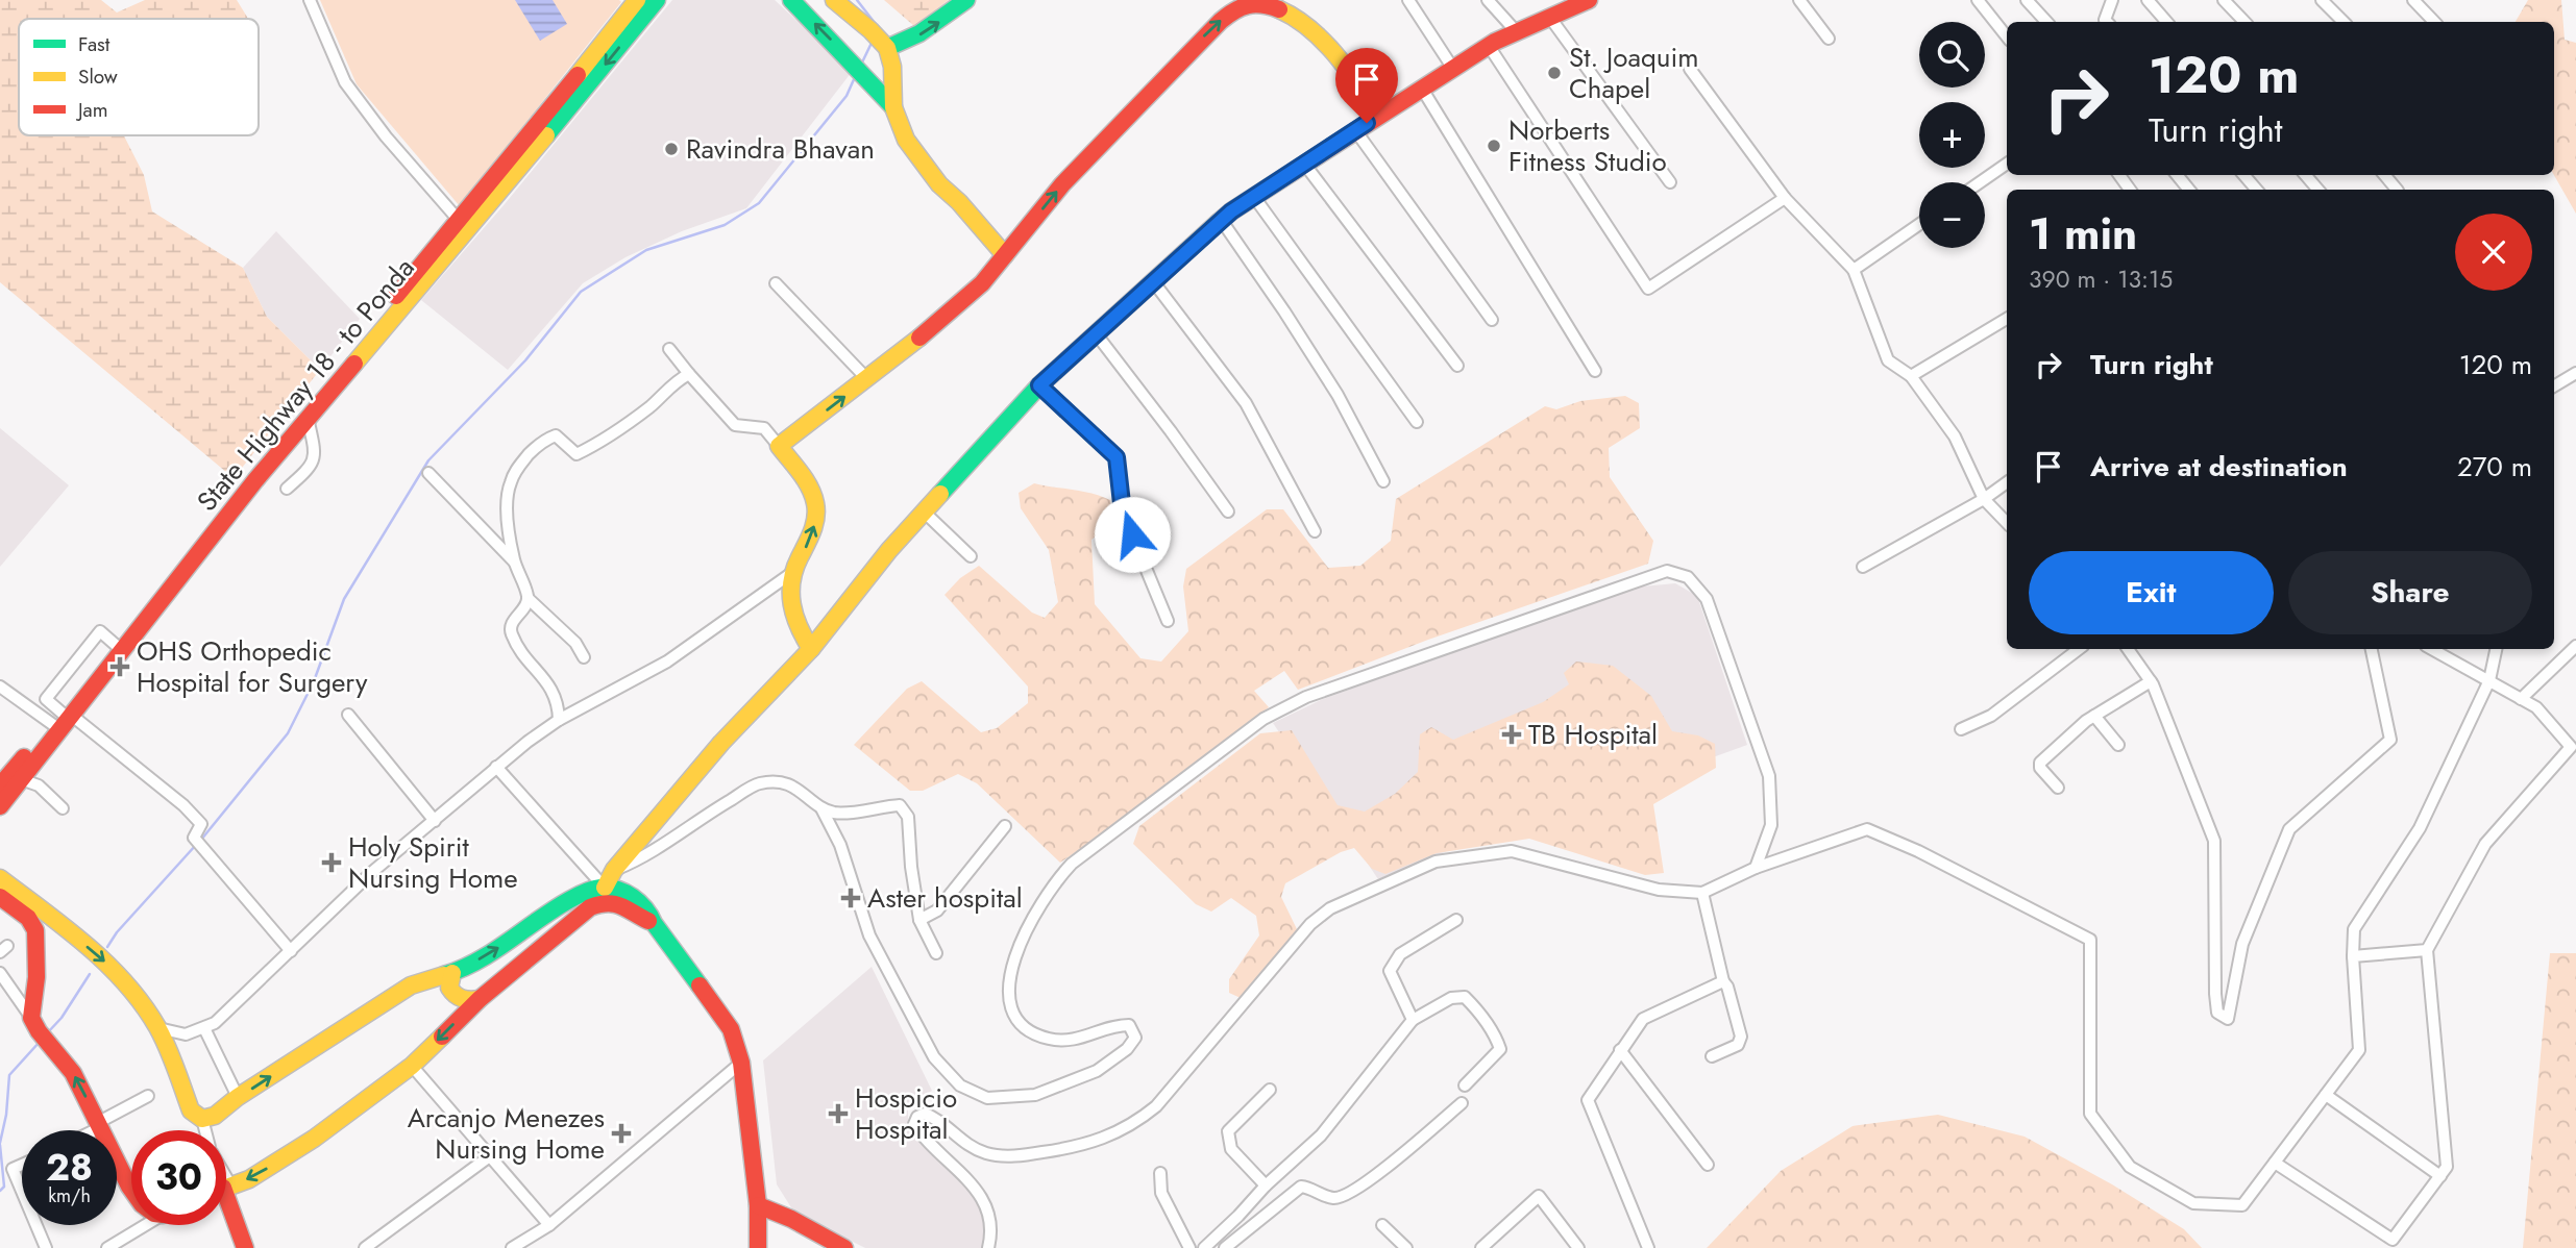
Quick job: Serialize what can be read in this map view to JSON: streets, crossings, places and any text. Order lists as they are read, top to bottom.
{
  "streets": {
    "main road": ["State Highway 18 - to Ponda"]
  },
  "places": {
    "other": ["St. Joaquim Chapel", "Norberts Fitness Studio", "Ravindra Bhavan"],
    "health": [
      "OHS Orthopedic Hospital for Surgery",
      "TB Hospital",
      "Holy Spirit Nursing Home",
      "Aster hospital",
      "Hospicio Hospital",
      "Arcanjo Menezes Nursing Home"
    ]
  },
  "legend": ["Fast", "Slow", "Jam"],
  "page": {
    "map_buttons": ["+", "−"],
    "turn": ["120 m", "Turn right"],
    "heading": ["1 min", "390 m · 13:15"],
    "list": [
      {
        "name": "Turn right",
        "value": "120 m"
      },
      {
        "name": "Arrive at destination",
        "value": "270 m"
      }
    ],
    "buttons": ["Exit", "Share"],
    "speed": "28 km/h",
    "limit": "30"
  }
}
